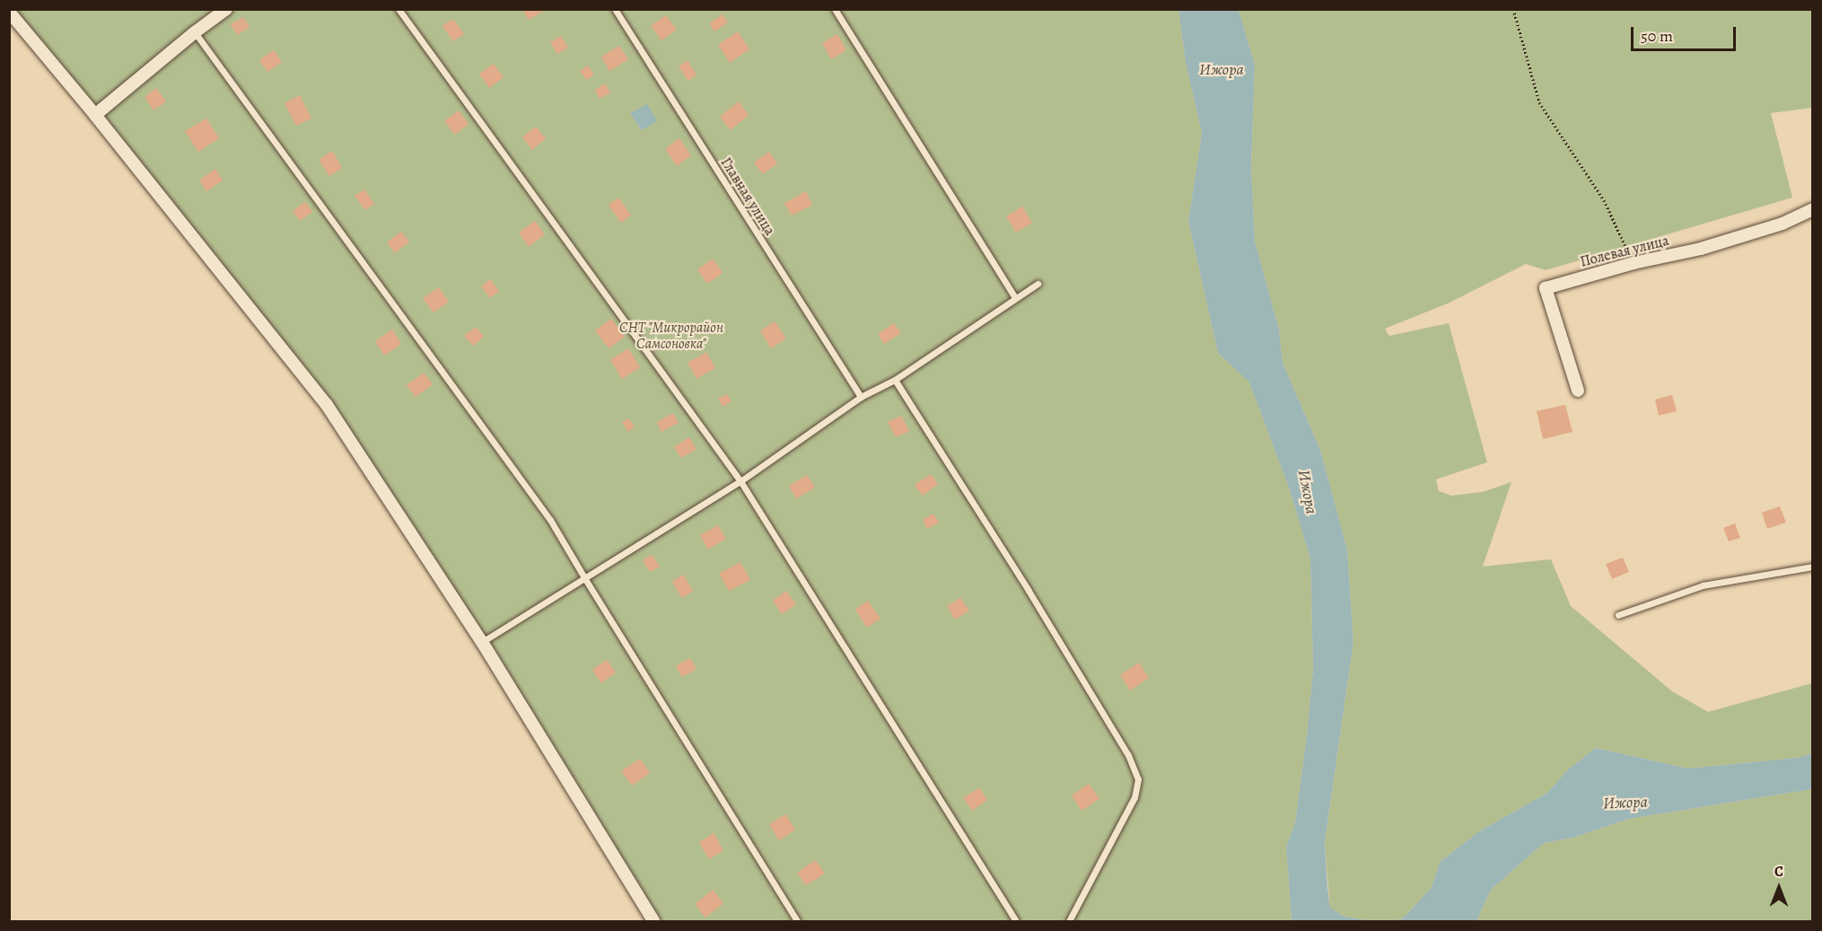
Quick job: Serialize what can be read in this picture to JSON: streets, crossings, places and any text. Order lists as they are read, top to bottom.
{
  "streets": {
    "street": ["Полевая улица"],
    "lane": ["Главная улица"]
  },
  "water": ["Ижора"],
  "parks": ["СНТ \"Микрорайон Самсоновка\""],
  "scale_bar": "50 m",
  "north": "top"
}
